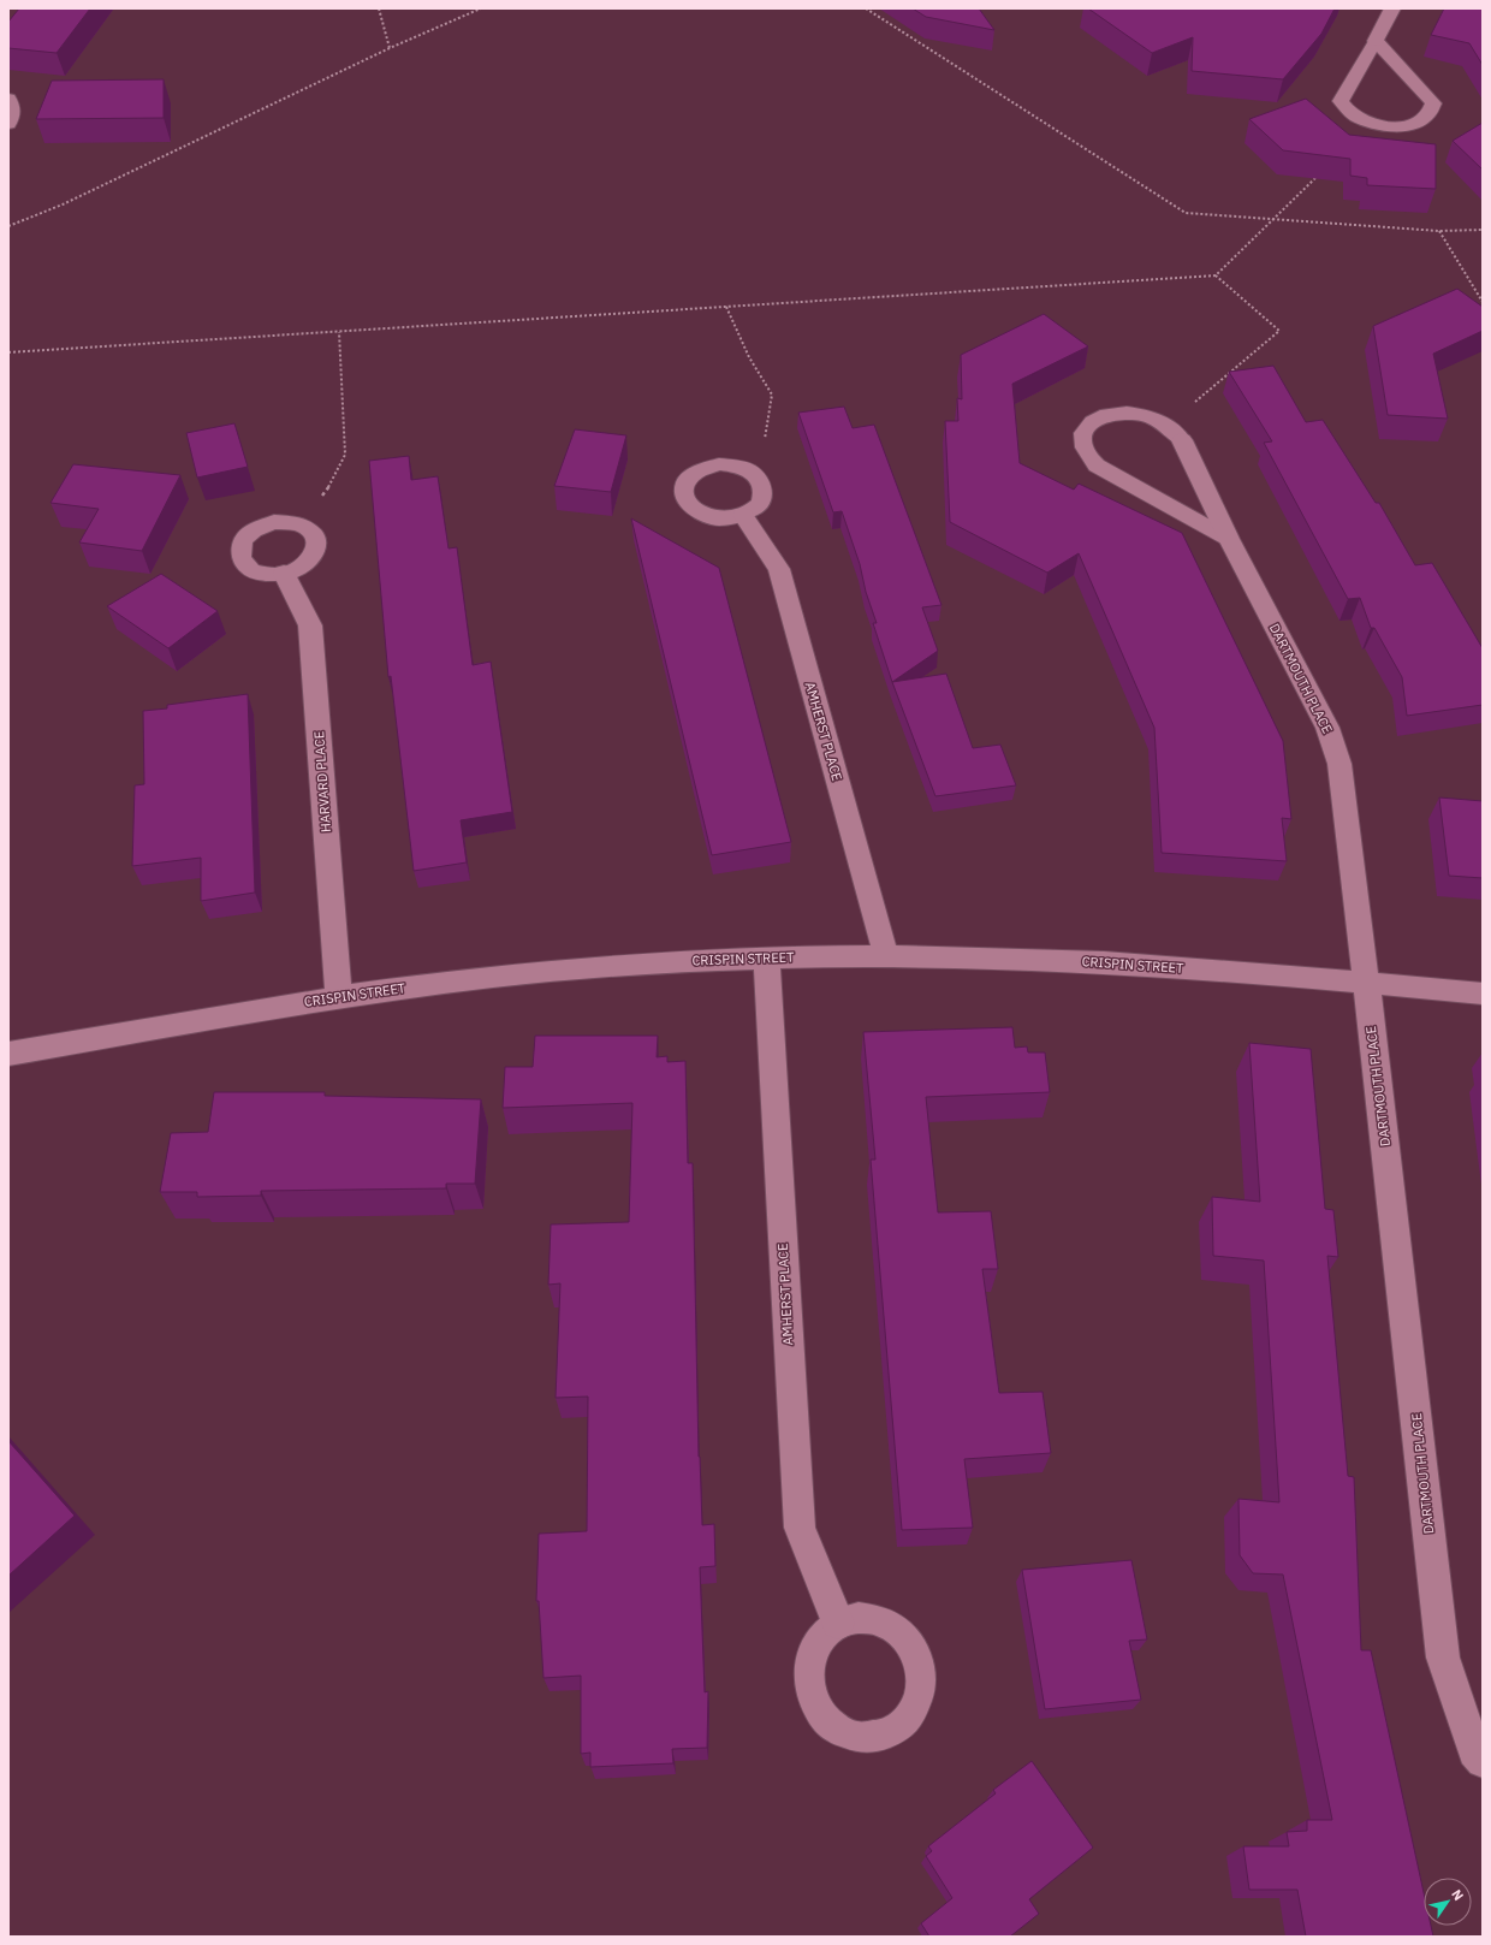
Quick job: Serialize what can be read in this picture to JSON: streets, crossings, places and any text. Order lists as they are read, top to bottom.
{
  "streets": {
    "street": [
      "DARTMOUTH PLACE",
      "AMHERST PLACE",
      "HARVARD PLACE",
      "CRISPIN STREET"
    ]
  },
  "crossings": [
    ["DARTMOUTH PLACE", "CRISPIN STREET"],
    ["AMHERST PLACE", "CRISPIN STREET"],
    ["HARVARD PLACE", "CRISPIN STREET"]
  ],
  "north": "top right"
}
